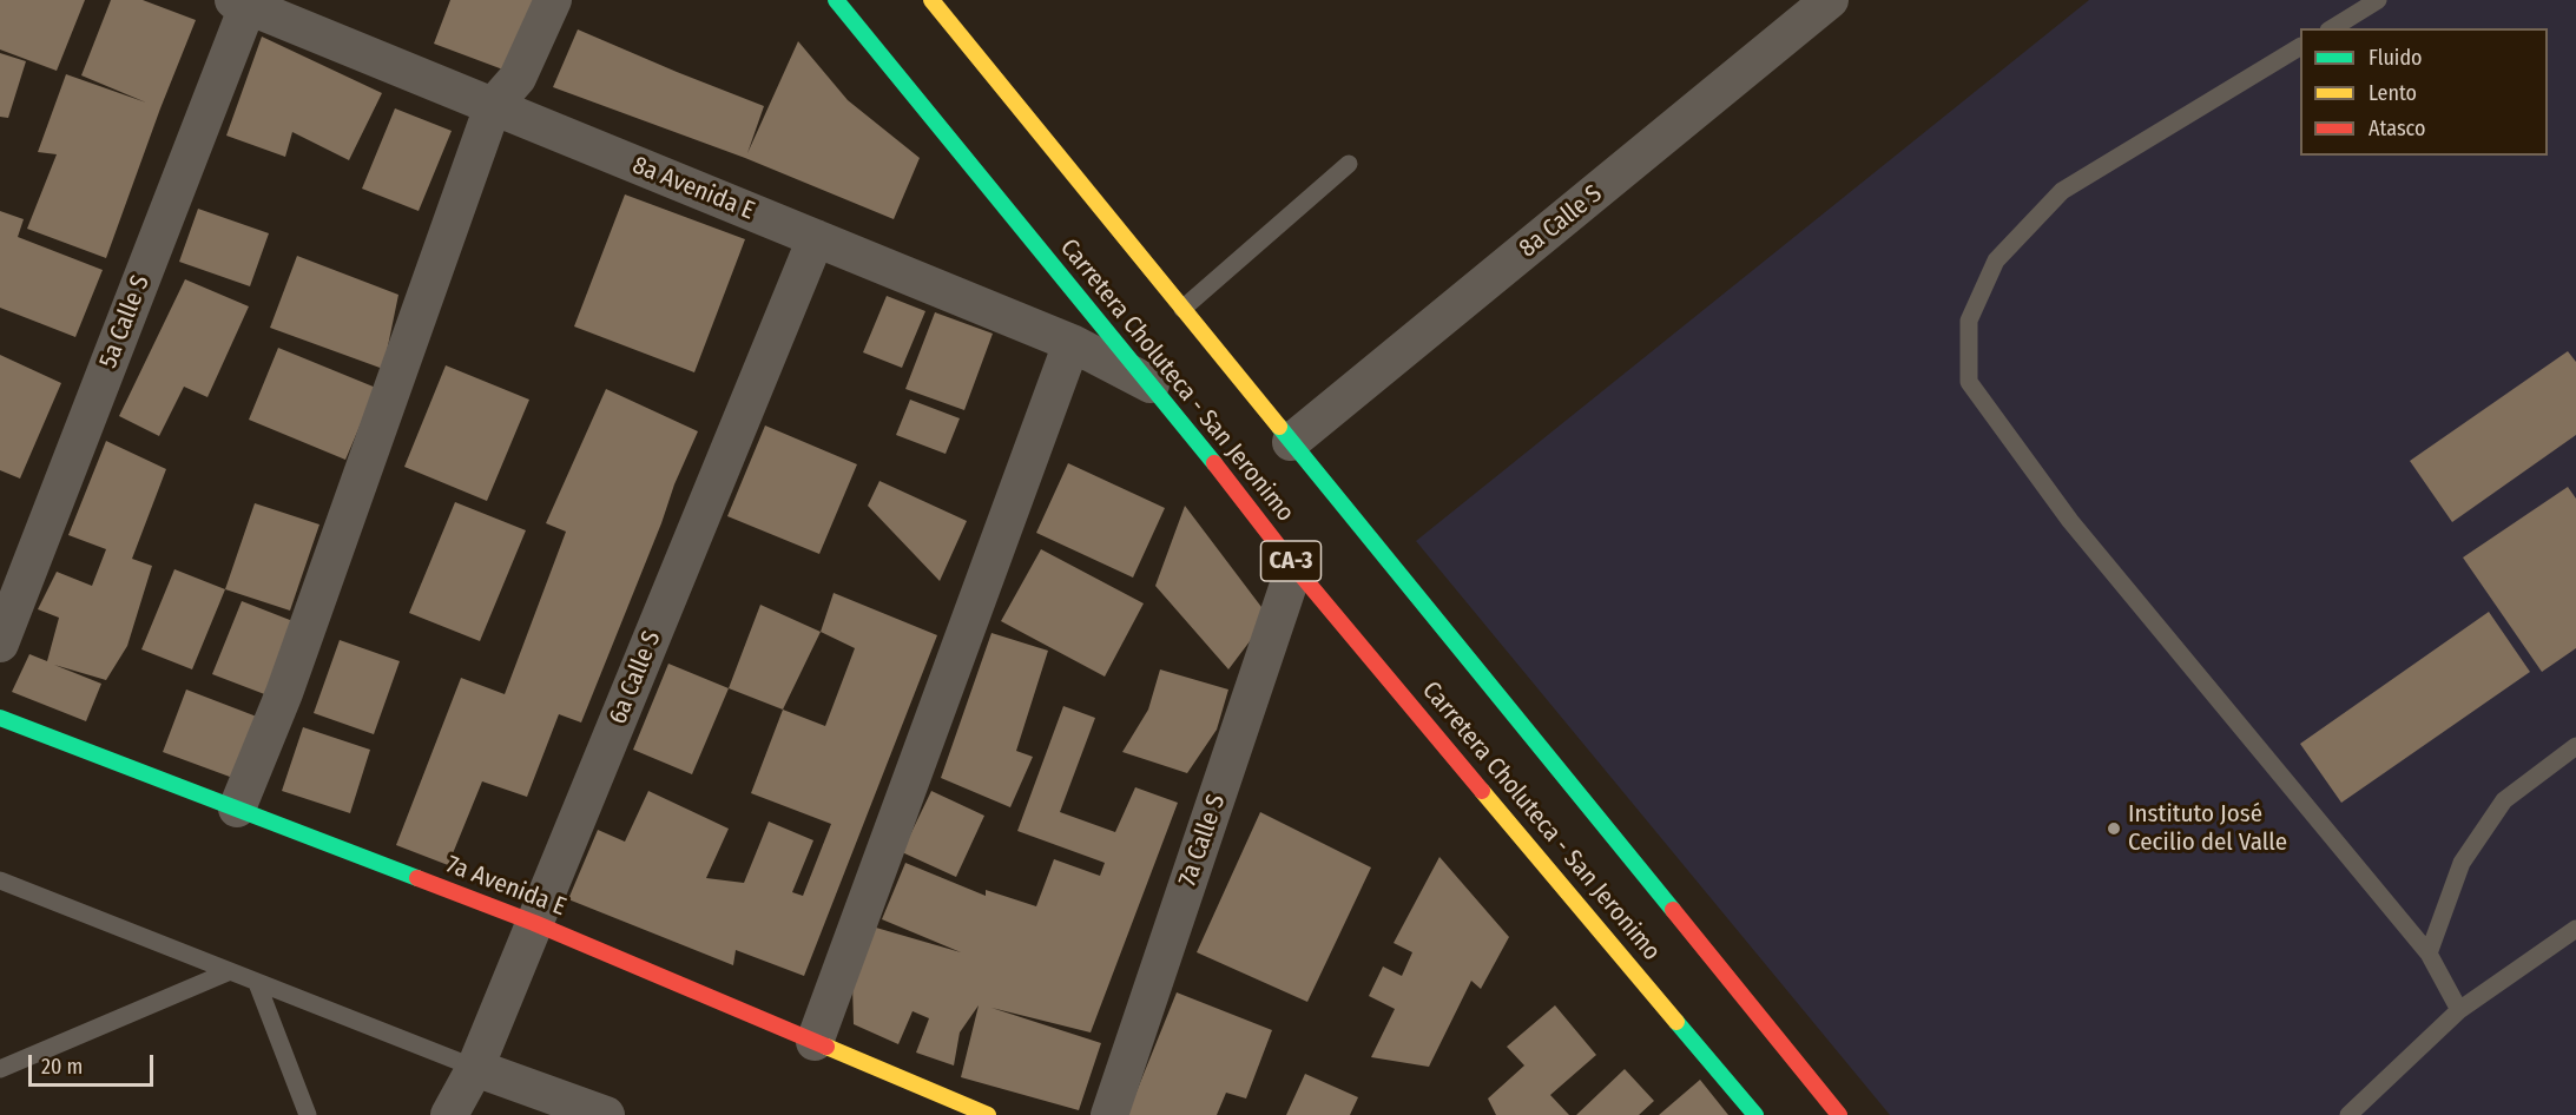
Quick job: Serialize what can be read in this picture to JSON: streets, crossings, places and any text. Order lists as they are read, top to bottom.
{
  "streets": {
    "main road": ["Carretera Choluteca - San Jeronimo", "CA-3", "7a Avenida E"],
    "street": [
      "8a Avenida E",
      "8a Calle S",
      "5a Calle S",
      "6a Calle S",
      "7a Calle S"
    ]
  },
  "crossings": [
    ["8a Avenida E", "5a Calle S"],
    ["8a Avenida E", "Carretera Choluteca - San Jeronimo"],
    ["8a Avenida E", "6a Calle S"],
    ["8a Calle S", "Carretera Choluteca - San Jeronimo"],
    ["Carretera Choluteca - San Jeronimo", "7a Calle S"],
    ["6a Calle S", "7a Avenida E"]
  ],
  "places": ["Instituto José Cecilio del Valle"],
  "legend": ["Fluido", "Lento", "Atasco"],
  "scale_bar": "20 m"
}
